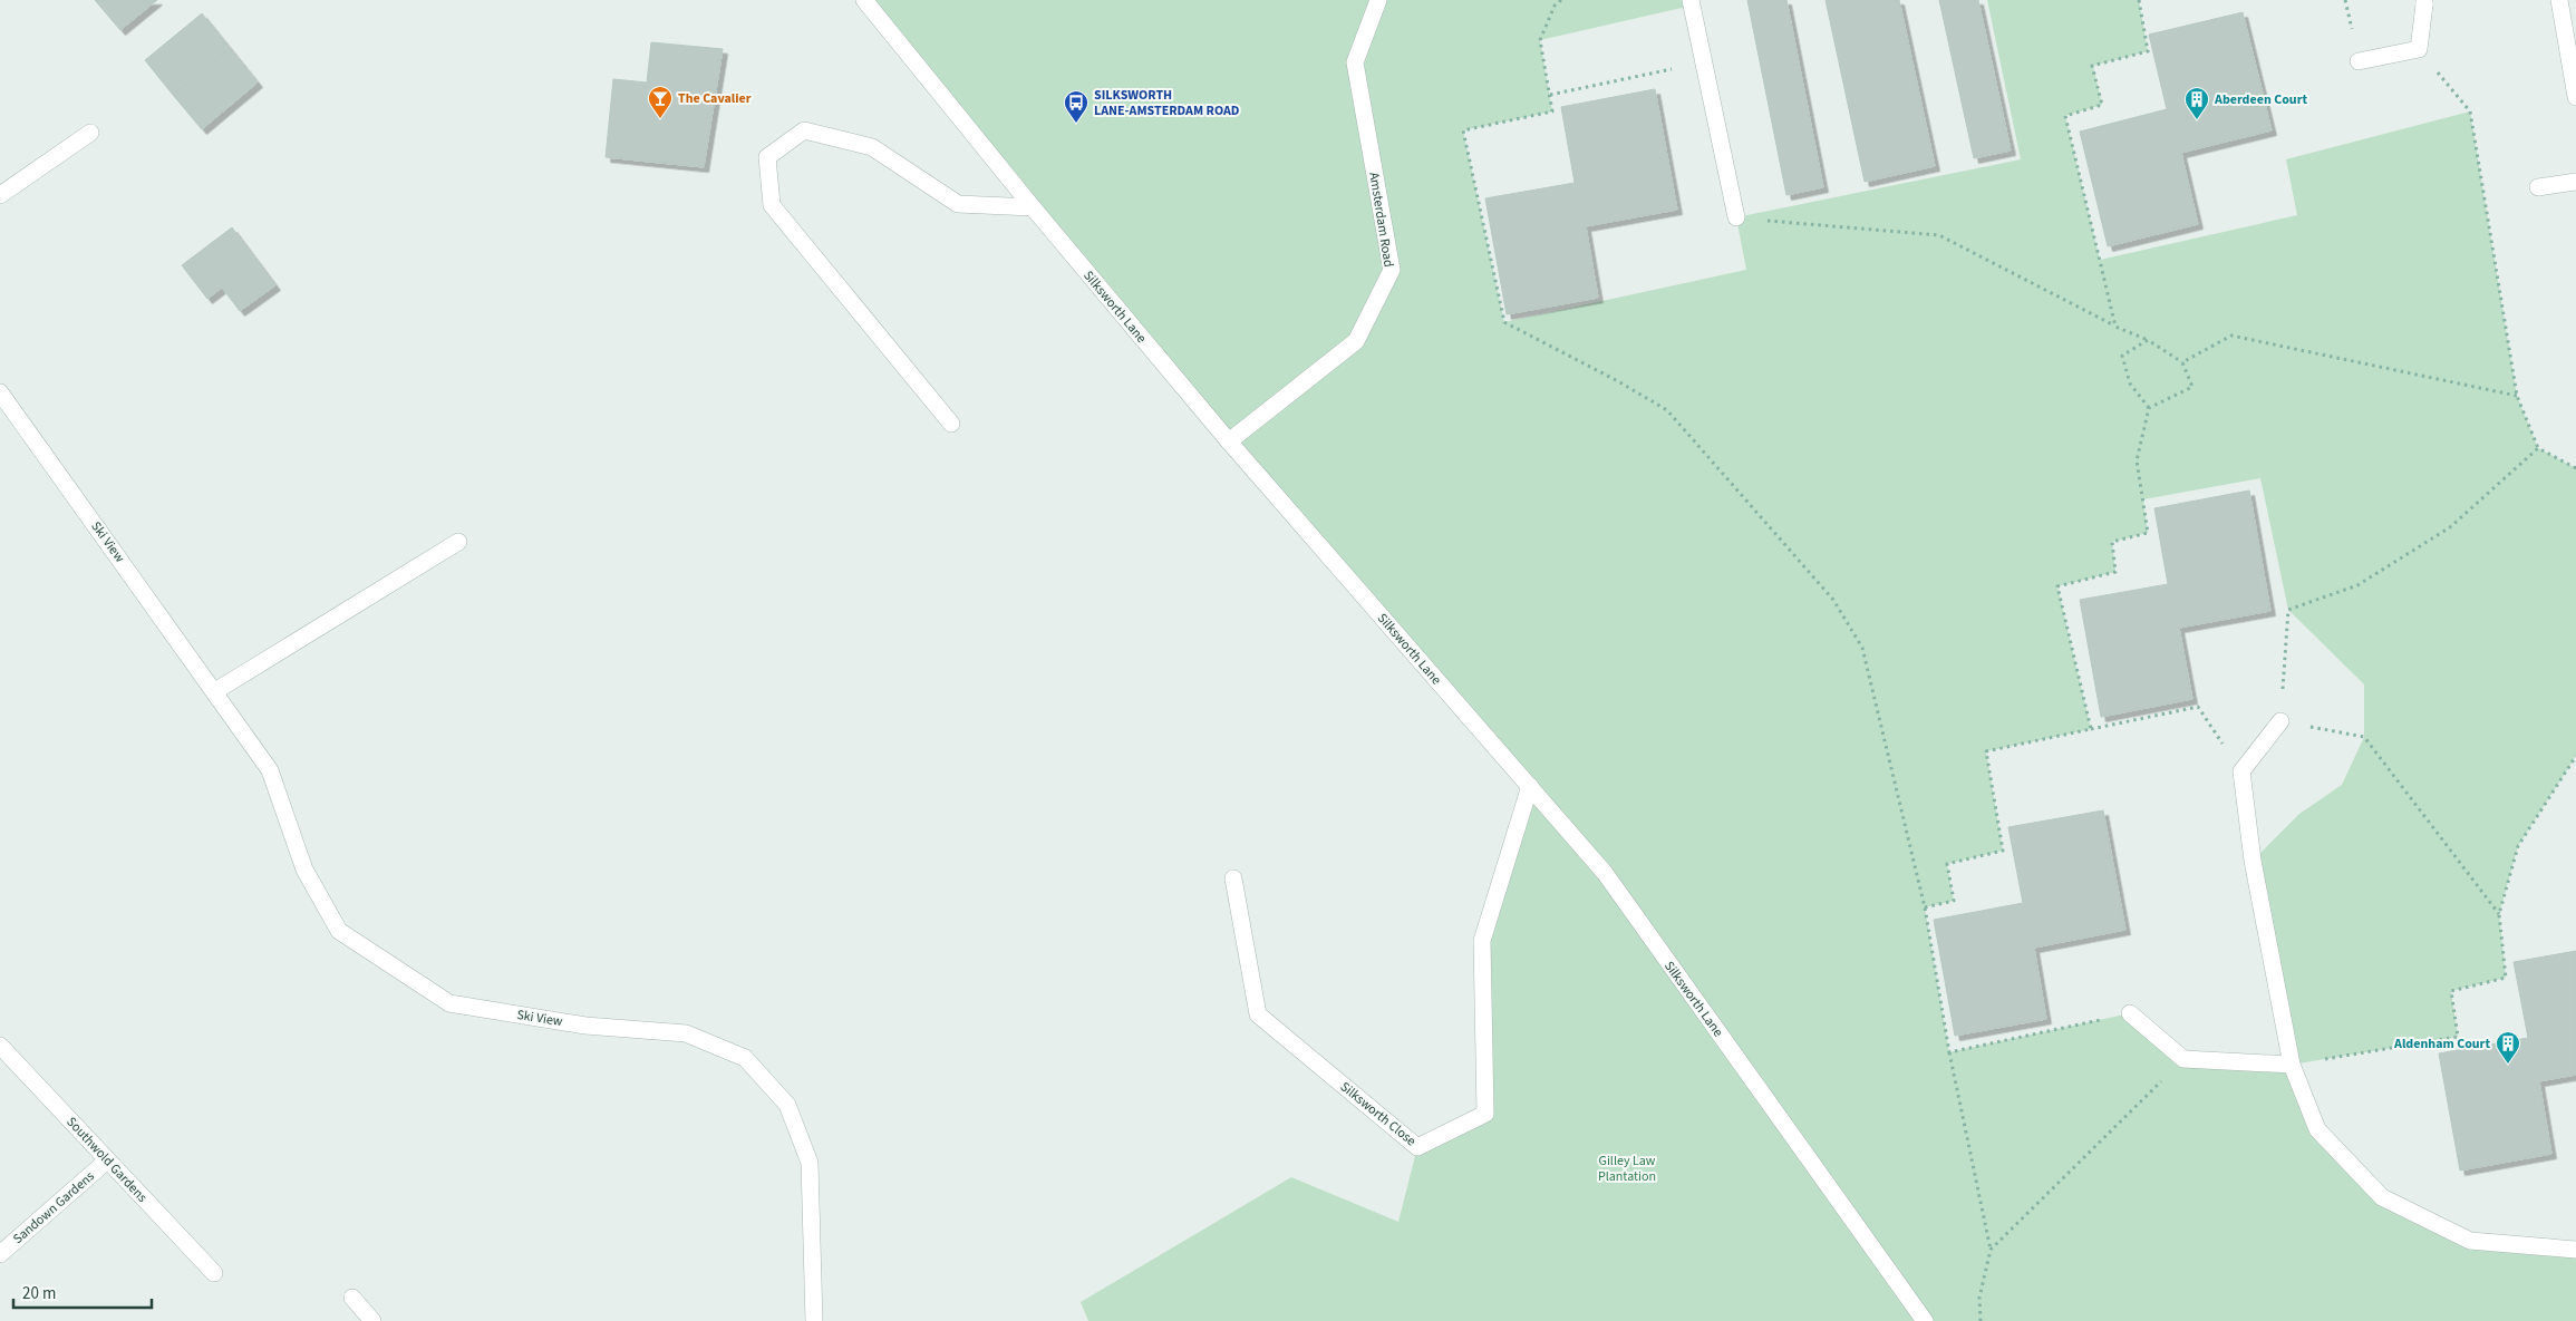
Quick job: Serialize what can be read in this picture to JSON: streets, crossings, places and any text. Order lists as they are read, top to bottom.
{
  "streets": {
    "street": [
      "Amsterdam Road",
      "Silksworth Lane",
      "Ski View",
      "Silksworth Close",
      "Southwold Gardens",
      "Sandown Gardens"
    ]
  },
  "crossings": [
    ["Amsterdam Road", "Silksworth Lane"],
    ["Silksworth Lane", "Silksworth Close"],
    ["Southwold Gardens", "Sandown Gardens"]
  ],
  "parks": ["Gilley Law Plantation"],
  "places": {
    "bar": ["The Cavalier"],
    "building": ["Aberdeen Court", "Aldenham Court"],
    "bus stop": ["SILKSWORTH LANE-AMSTERDAM ROAD"]
  },
  "scale_bar": "20 m"
}
